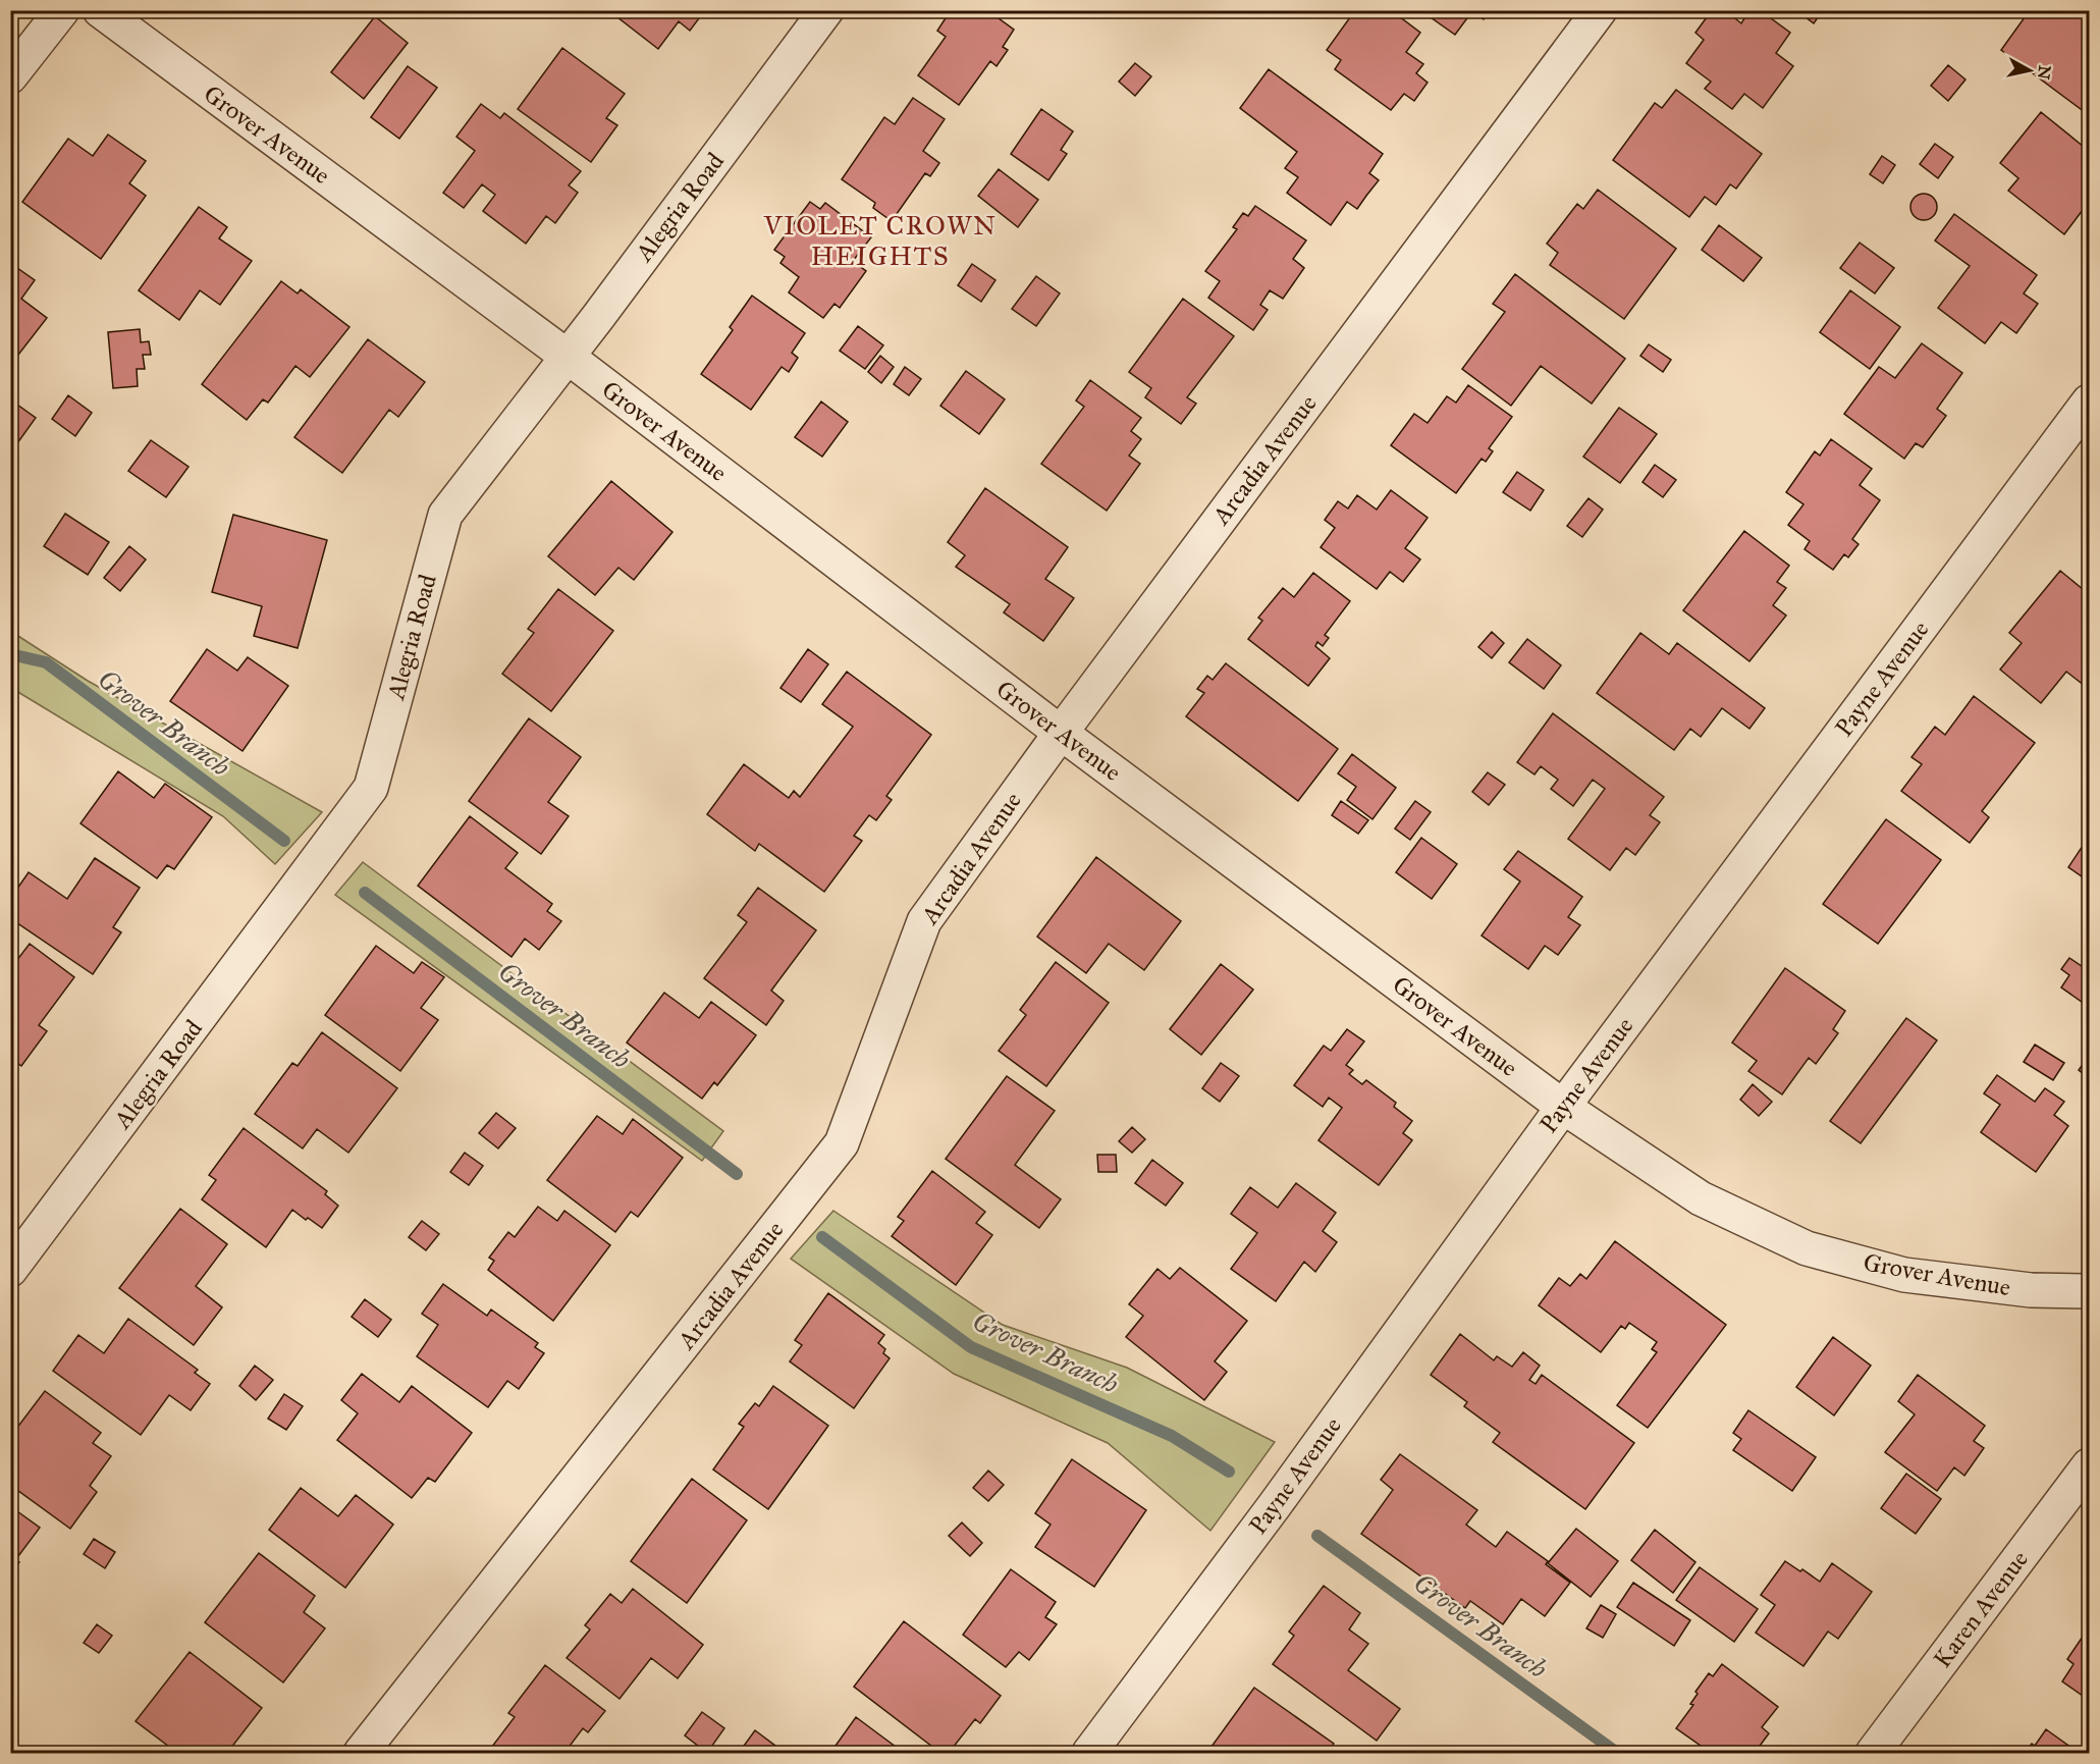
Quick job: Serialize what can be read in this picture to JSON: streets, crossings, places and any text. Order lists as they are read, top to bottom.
{
  "streets": {
    "street": [
      "Grover Avenue",
      "Alegria Road",
      "Arcadia Avenue",
      "Payne Avenue",
      "Karen Avenue"
    ]
  },
  "crossings": [
    ["Grover Avenue", "Alegria Road"],
    ["Grover Avenue", "Arcadia Avenue"],
    ["Grover Avenue", "Payne Avenue"]
  ],
  "districts": ["VIOLET CROWN HEIGHTS"],
  "water": ["Grover Branch"],
  "north": "right"
}
